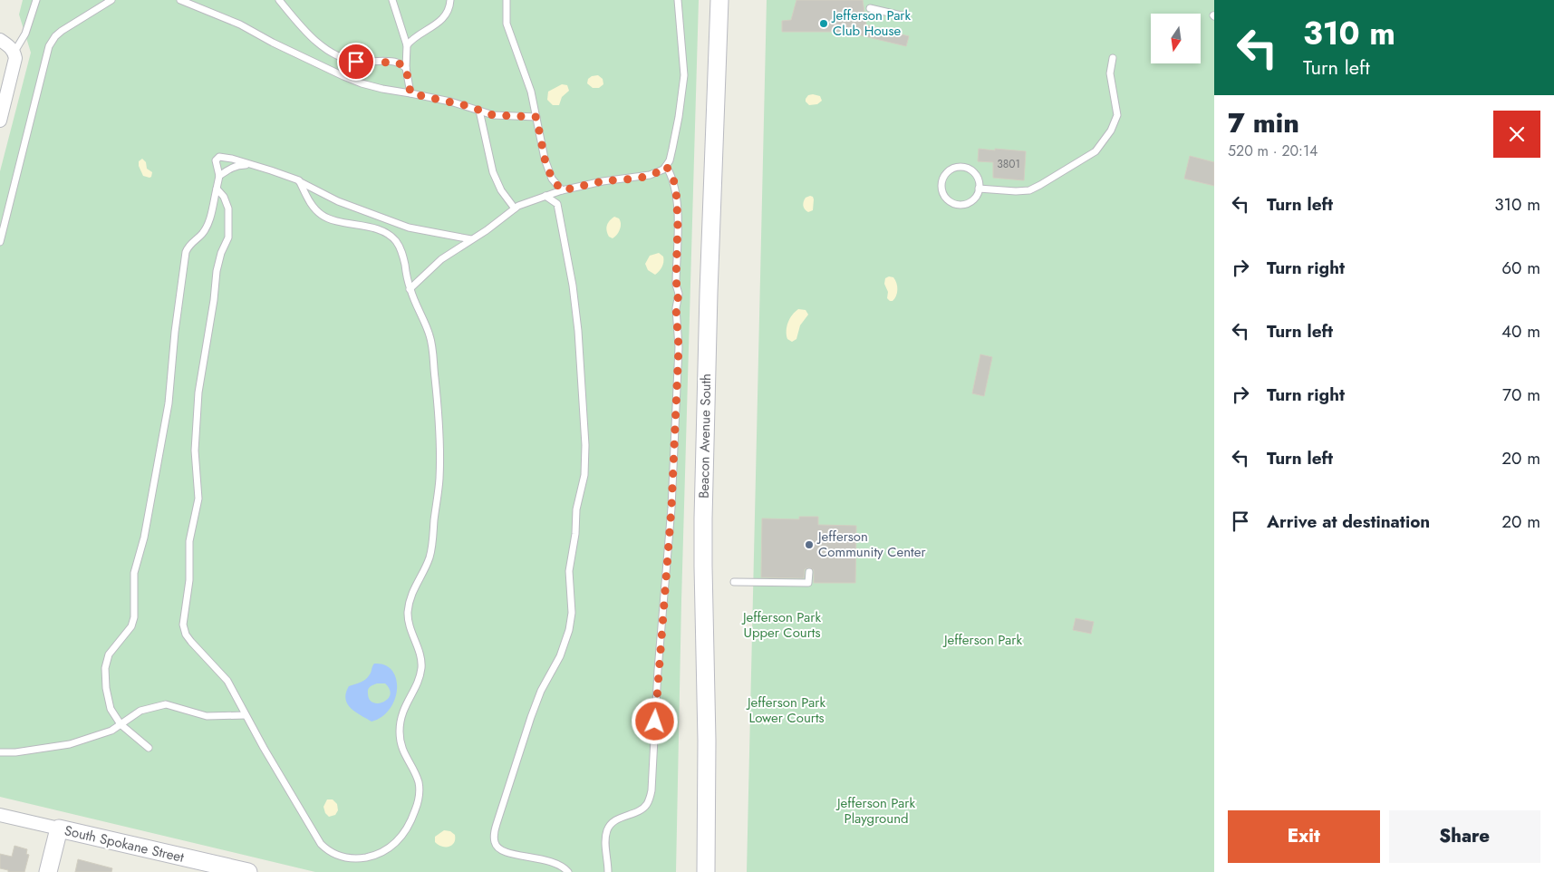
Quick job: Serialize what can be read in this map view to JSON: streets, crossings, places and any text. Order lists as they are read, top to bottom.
{
  "streets": {
    "main road": ["Beacon Avenue South", "South Spokane Street"]
  },
  "parks": [
    "Jefferson Park Upper Courts",
    "Jefferson Park",
    "Jefferson Park Lower Courts",
    "Jefferson Park Playground"
  ],
  "places": ["Jefferson Park Club House", "Jefferson Community Center"],
  "house_numbers": ["3801"],
  "north": "bottom",
  "page": {
    "turn": ["310 m", "Turn left"],
    "heading": ["7 min", "520 m · 20:14"],
    "list": [
      {
        "name": "Turn left",
        "value": "310 m"
      },
      {
        "name": "Turn right",
        "value": "60 m"
      },
      {
        "name": "Turn left",
        "value": "40 m"
      },
      {
        "name": "Turn right",
        "value": "70 m"
      },
      {
        "name": "Turn left",
        "value": "20 m"
      },
      {
        "name": "Arrive at destination",
        "value": "20 m"
      }
    ],
    "buttons": ["Exit", "Share"]
  }
}
